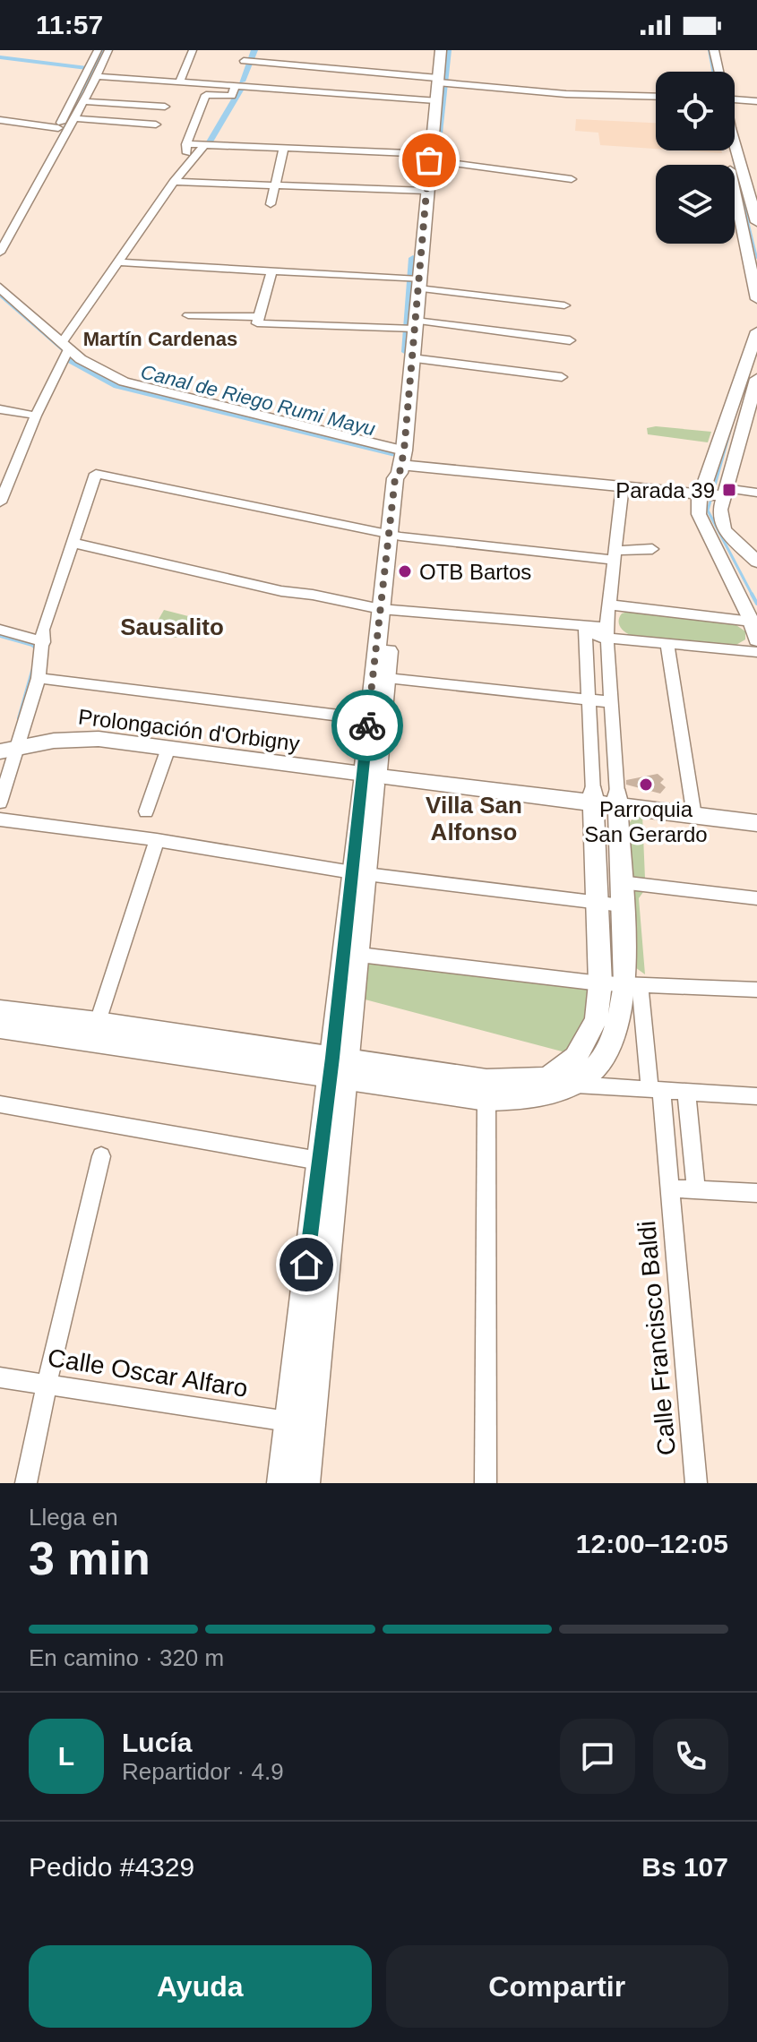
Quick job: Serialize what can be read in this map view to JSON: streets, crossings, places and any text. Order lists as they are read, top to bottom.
{
  "streets": {
    "main road": ["Prolongación d'Orbigny"],
    "street": ["Calle Francisco Baldi", "Calle Oscar Alfaro"]
  },
  "districts": ["Martín Cardenas", "Sausalito", "Villa San Alfonso"],
  "water": ["Canal de Riego Rumi Mayu"],
  "places": {
    "transit": ["Parada 39"],
    "other": ["OTB Bartos", "Parroquia San Gerardo"]
  },
  "page": {
    "status": "11:57",
    "heading": ["3 min", "Llega en", "12:00–12:05"],
    "panel": [
      "Lucía",
      "Repartidor · 4.9",
      "Pedido #4329",
      "Bs 107"
    ],
    "bar": "En camino · 320 m",
    "round": "L",
    "buttons": ["Ayuda", "Compartir"]
  }
}
